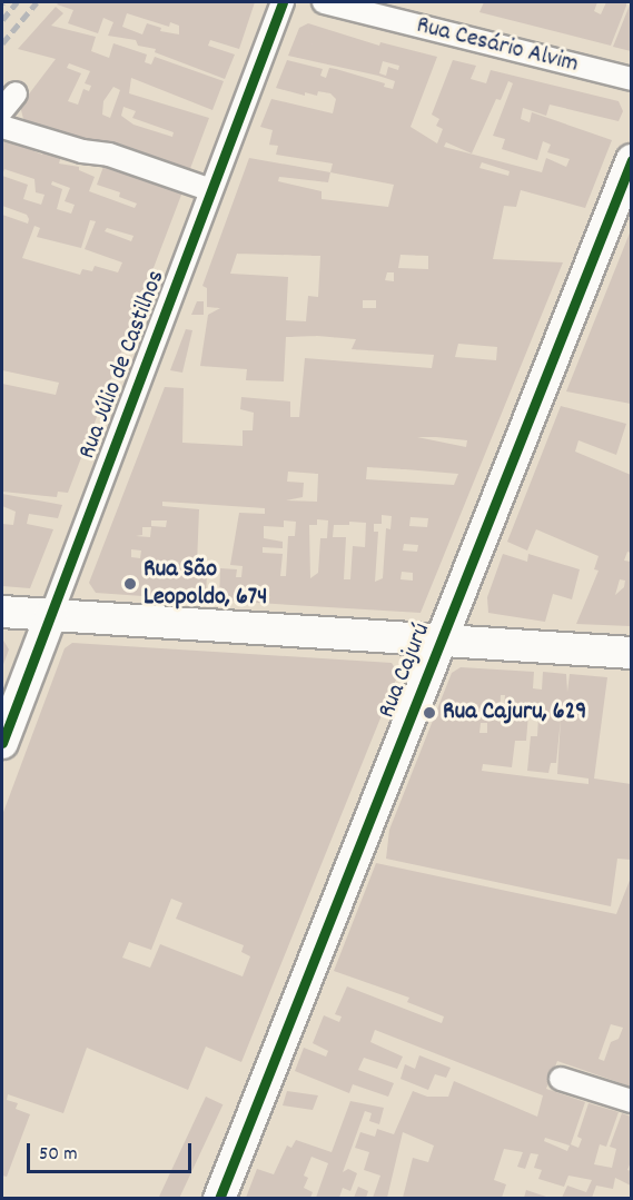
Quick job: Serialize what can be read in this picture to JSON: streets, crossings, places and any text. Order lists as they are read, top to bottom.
{
  "streets": {
    "street": ["Rua Cesário Alvim", "Rua Júlio de Castilhos", "Rua Cajurú"]
  },
  "places": ["Rua São Leopoldo, 674", "Rua Cajuru, 629"],
  "scale_bar": "50 m"
}
